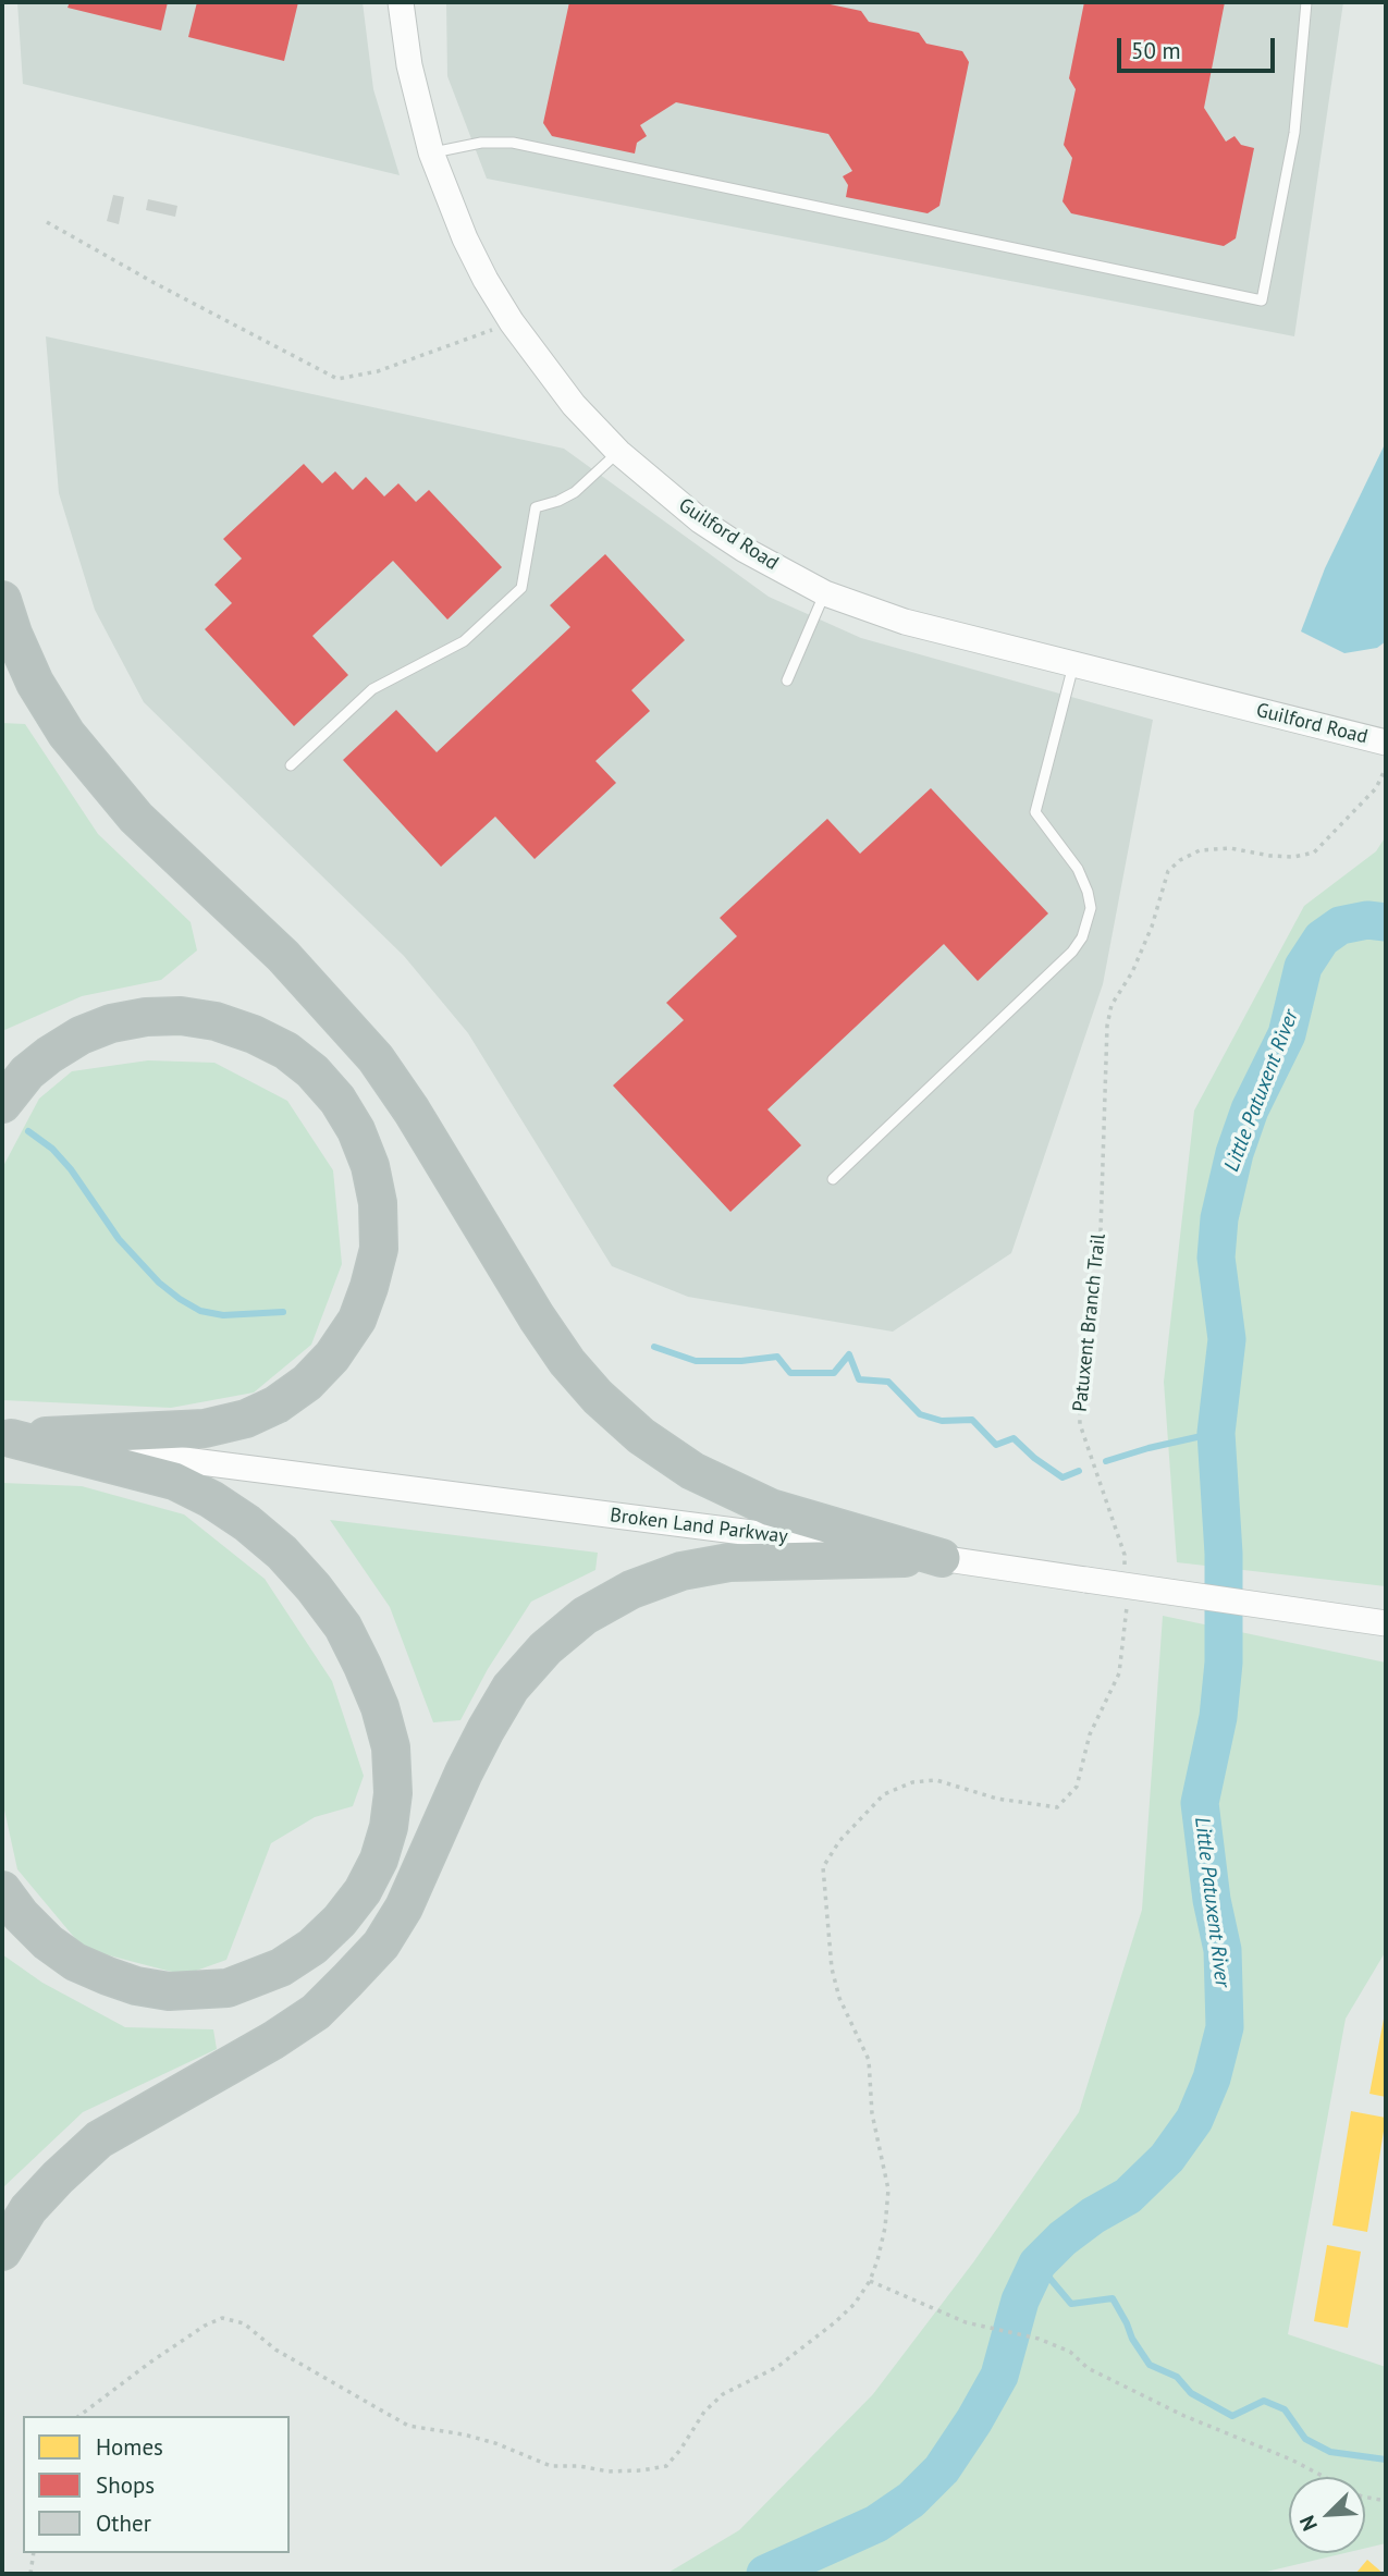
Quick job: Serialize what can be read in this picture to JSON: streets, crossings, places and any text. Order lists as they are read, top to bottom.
{
  "streets": {
    "street": ["Guilford Road", "Broken Land Parkway"],
    "path": ["Patuxent Branch Trail"]
  },
  "water": ["Little Patuxent River"],
  "legend": ["Homes", "Shops", "Other"],
  "scale_bar": "50 m",
  "north": "bottom left"
}
